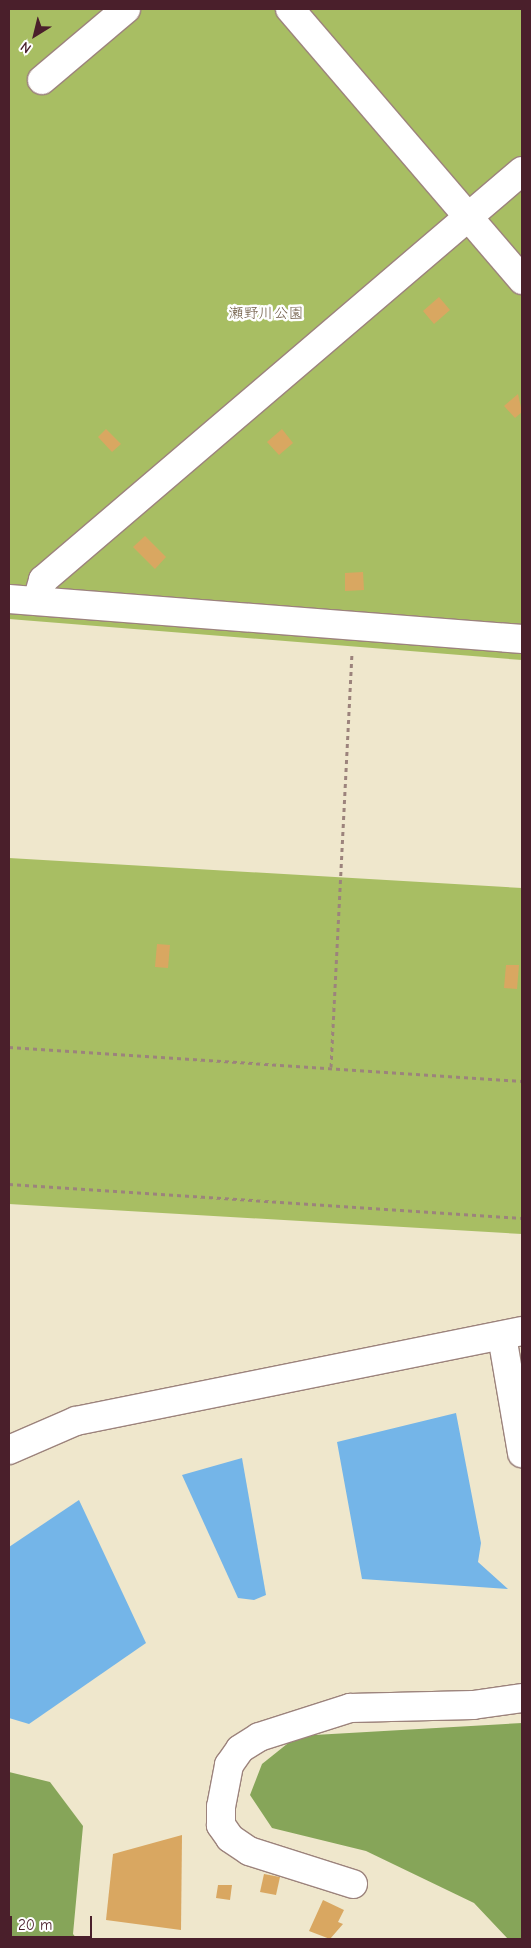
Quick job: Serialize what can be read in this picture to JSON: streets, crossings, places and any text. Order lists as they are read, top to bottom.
{
  "parks": ["瀬野川公園"],
  "scale_bar": "20 m",
  "north": "bottom left"
}
